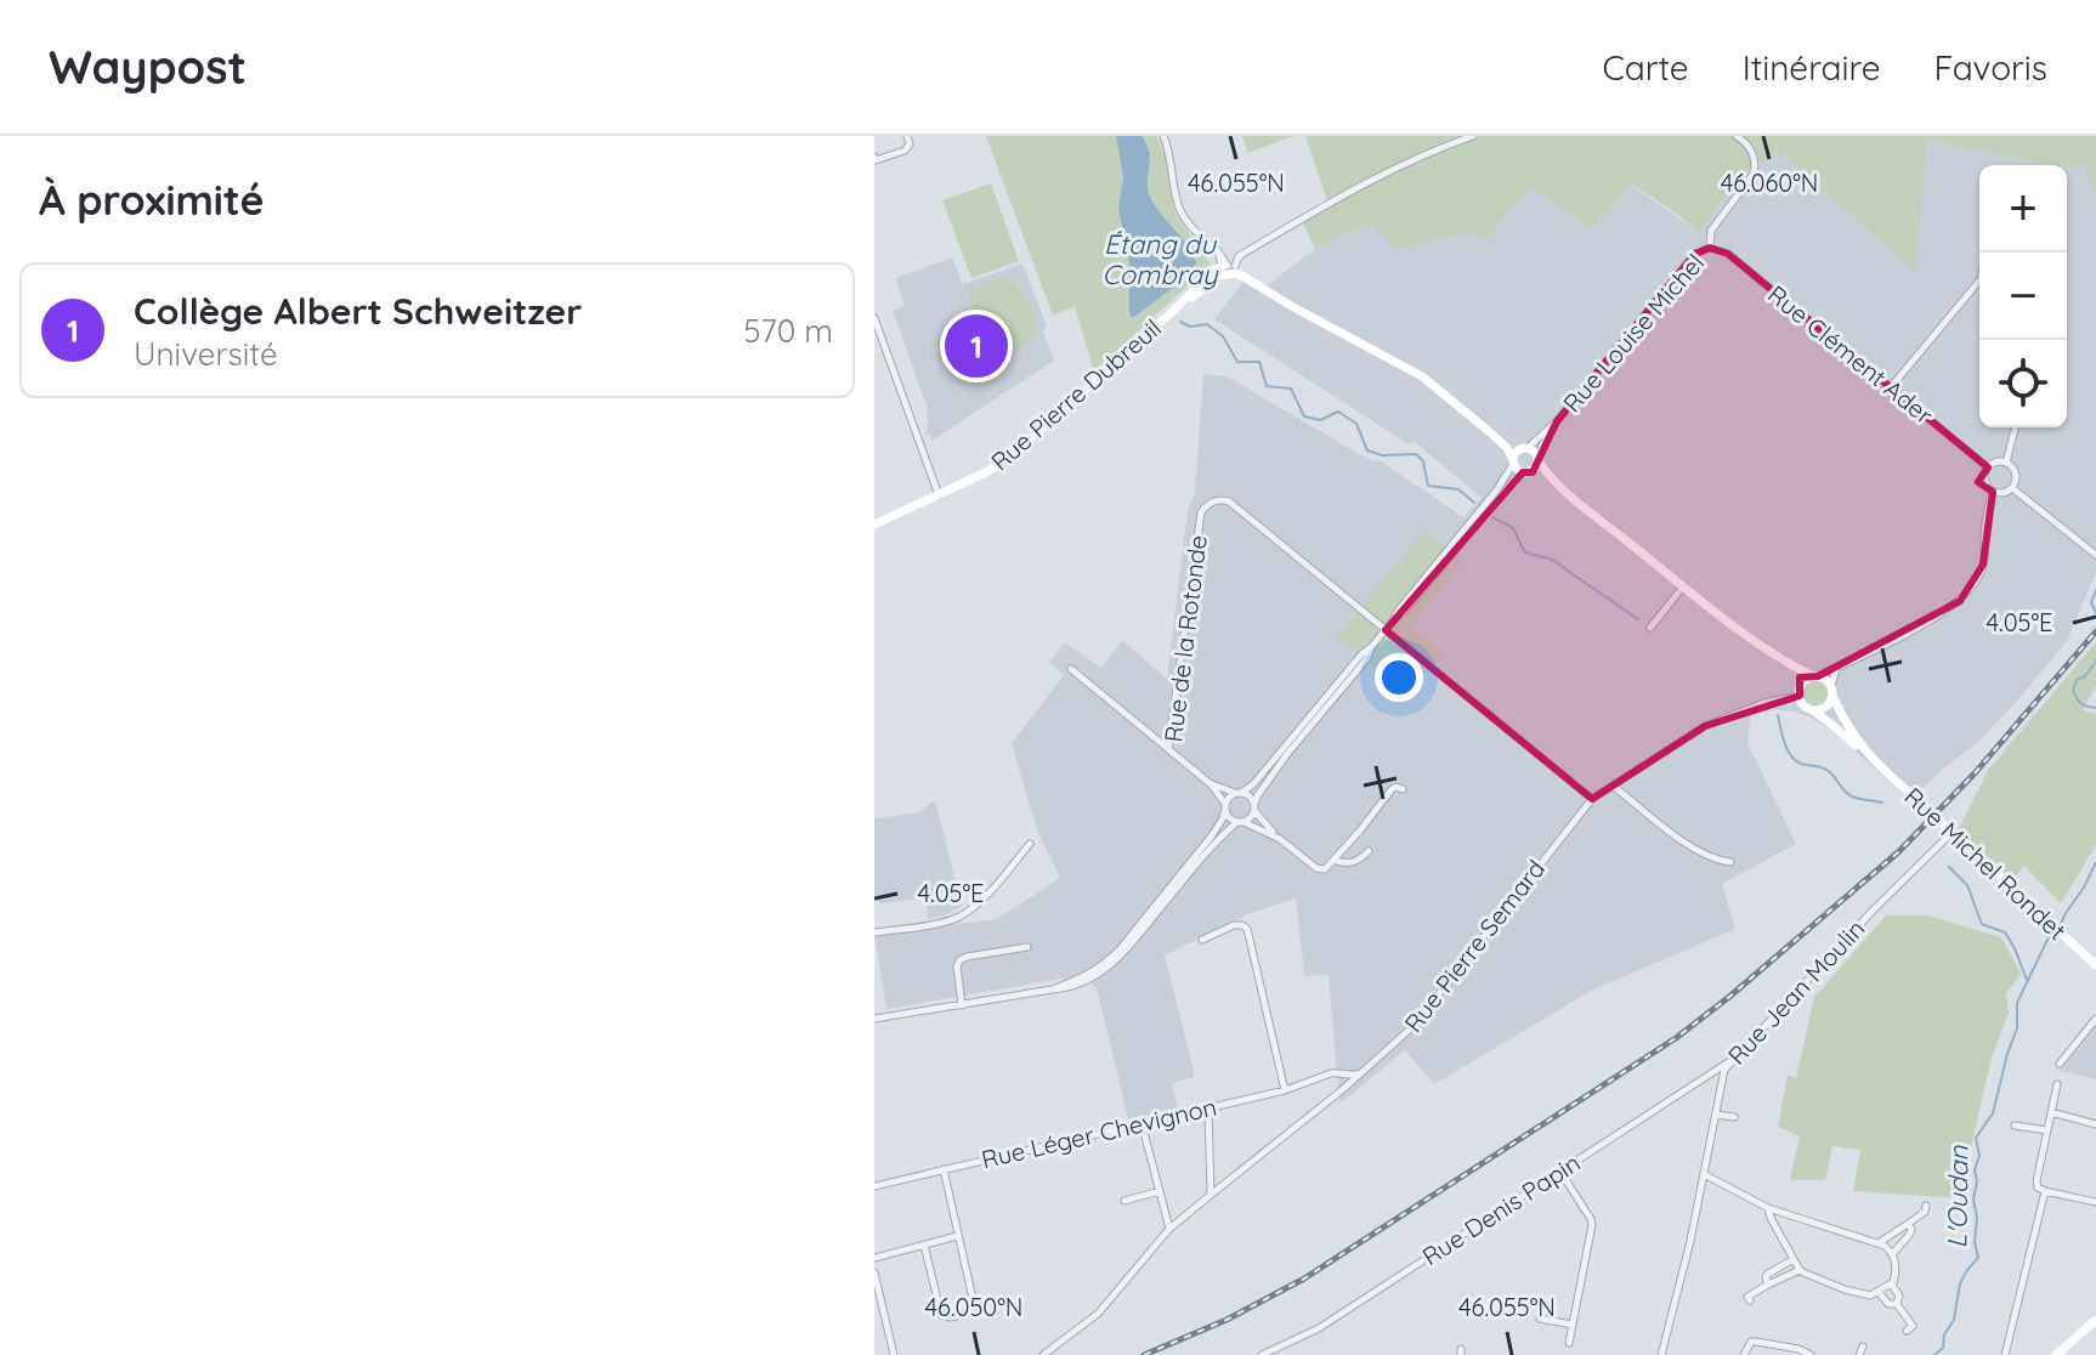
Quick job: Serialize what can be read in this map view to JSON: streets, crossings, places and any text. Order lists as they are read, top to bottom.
{
  "streets": {
    "street": [
      "Rue Louise Michel",
      "Rue Clément Ader",
      "Rue Pierre Dubreuil",
      "Rue de la Rotonde",
      "Rue Michel Rondet",
      "Rue Pierre Semard",
      "Rue Jean Moulin",
      "Rue Léger Chevignon",
      "Rue Denis Papin"
    ]
  },
  "crossings": [
    ["Rue Louise Michel", "Rue Clément Ader"],
    ["Rue de la Rotonde", "Rue Pierre Semard"],
    ["Rue Michel Rondet", "Rue Pierre Semard"],
    ["Rue Michel Rondet", "Rue Jean Moulin"],
    ["Rue Pierre Semard", "Rue Léger Chevignon"],
    ["Rue Jean Moulin", "Rue Denis Papin"]
  ],
  "water": ["Étang du Combray", "L'Oudan"],
  "page": {
    "header": "Waypost",
    "nav": ["Carte", "Itinéraire", "Favoris"],
    "heading": "À proximité",
    "map_buttons": ["+", "−"],
    "list": [
      {
        "mark": "1",
        "name": "Collège Albert Schweitzer",
        "note": "Université",
        "value": "570 m"
      }
    ],
    "pins": "1"
  },
  "coordinates": [
    "46.055°N",
    "46.060°N",
    "4.05°E",
    "46.050°N"
  ]
}
